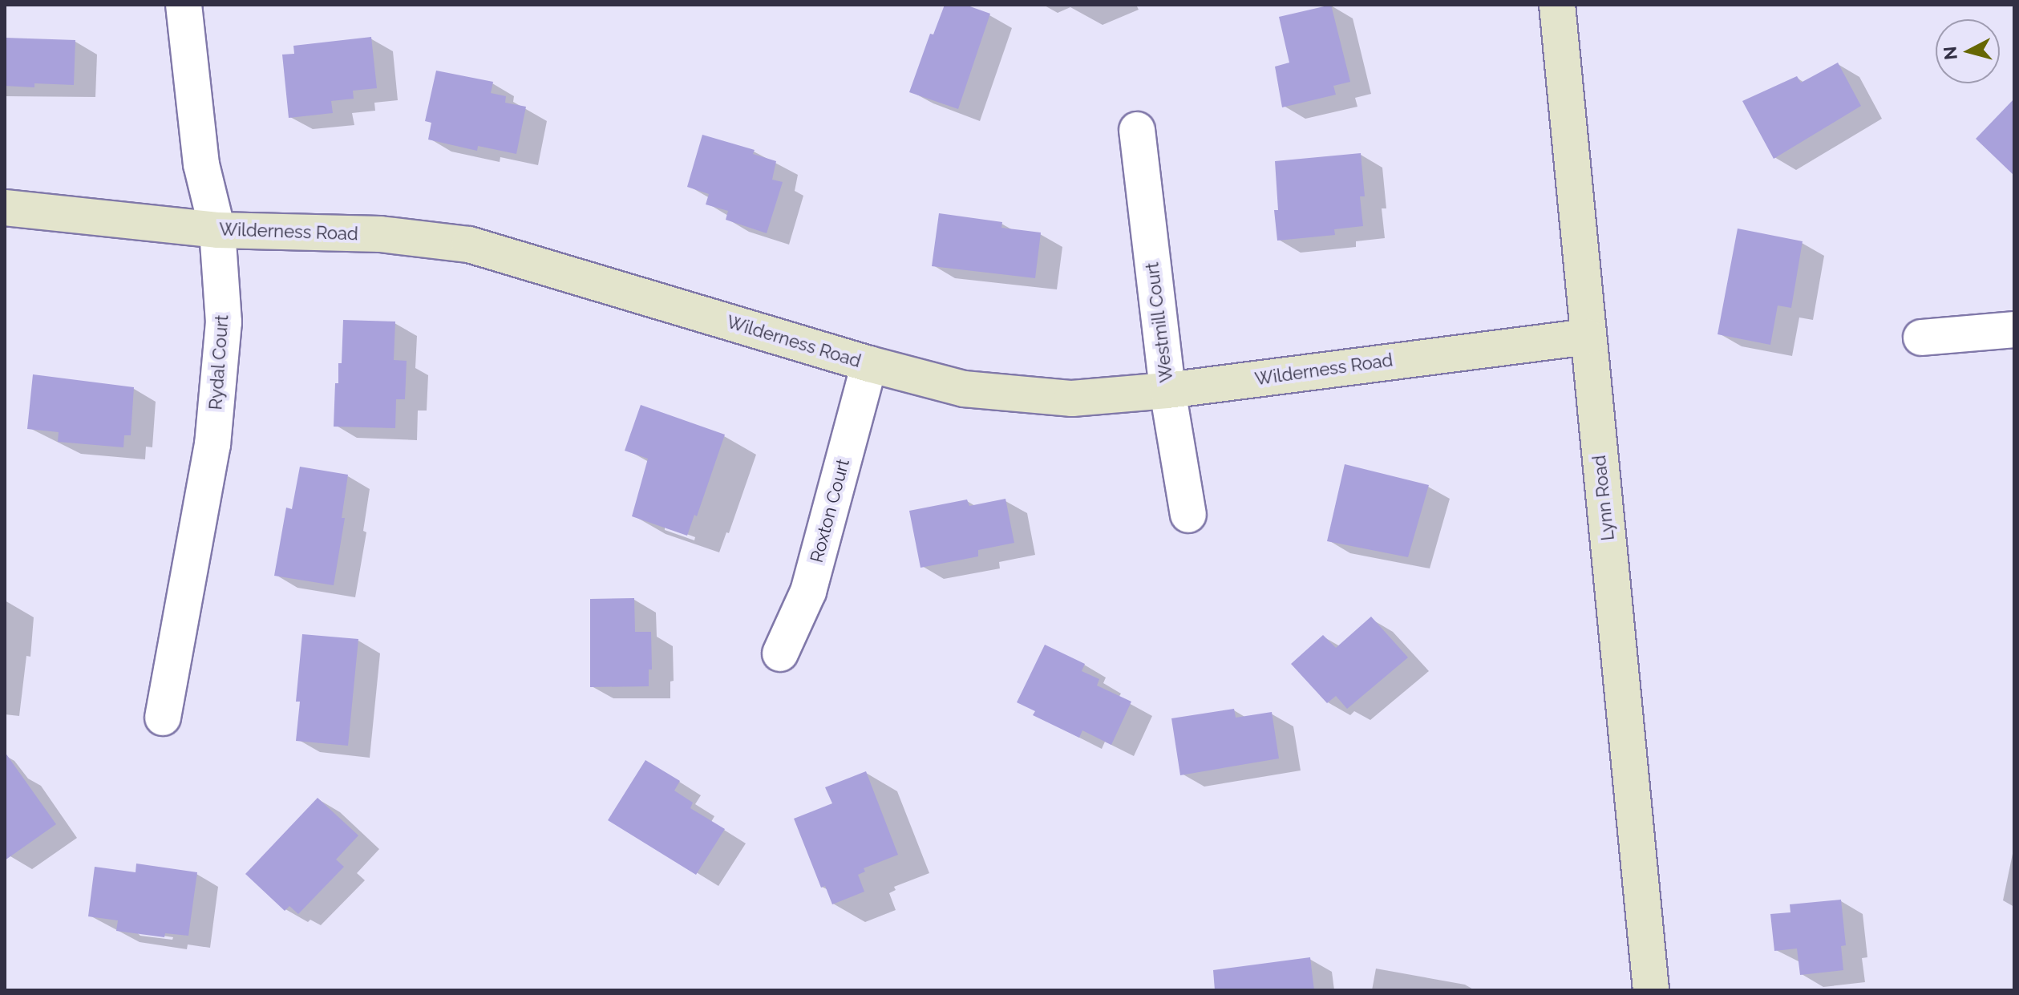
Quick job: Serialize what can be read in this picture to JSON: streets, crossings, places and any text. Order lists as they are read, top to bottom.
{
  "streets": {
    "street": [
      "Wilderness Road",
      "Westmill Court",
      "Rydal Court",
      "Lynn Road",
      "Roxton Court"
    ]
  },
  "crossings": [
    ["Wilderness Road", "Westmill Court"],
    ["Wilderness Road", "Rydal Court"],
    ["Wilderness Road", "Lynn Road"],
    ["Wilderness Road", "Roxton Court"]
  ],
  "north": "left"
}
